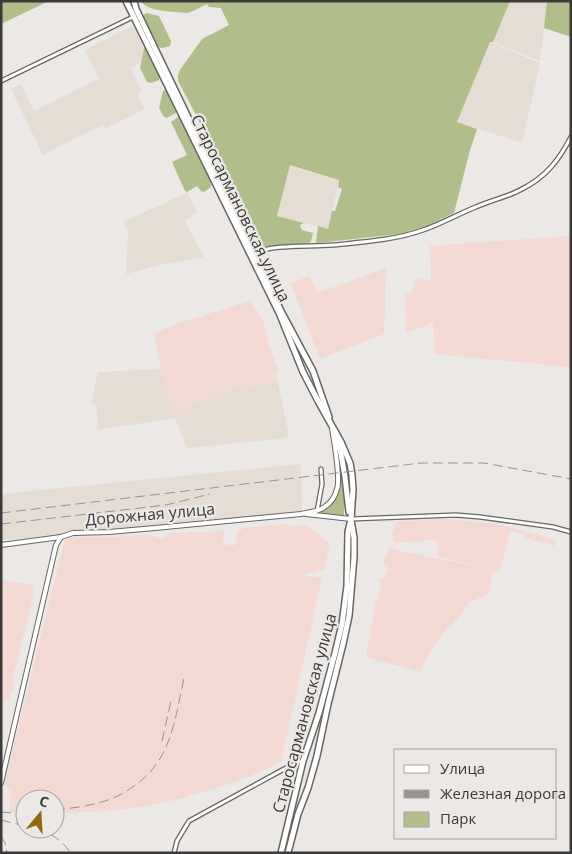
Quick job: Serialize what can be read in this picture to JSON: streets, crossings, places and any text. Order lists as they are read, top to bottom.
{
  "streets": {
    "main road": ["Старосармановская улица"],
    "street": ["Дорожная улица"]
  },
  "legend": ["Улица", "Железная дорога", "Парк"],
  "north": "top"
}
